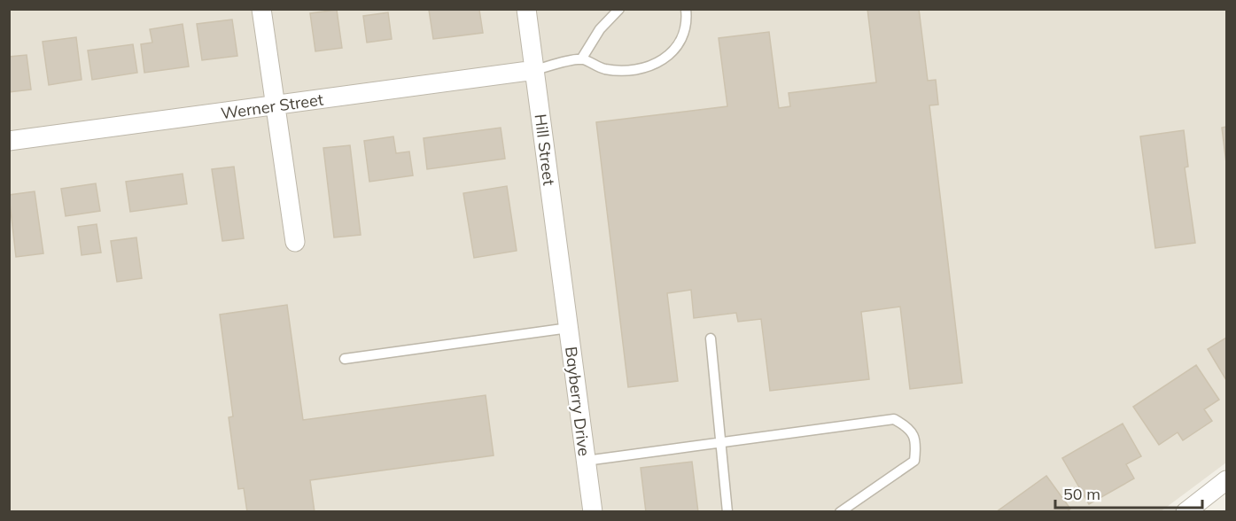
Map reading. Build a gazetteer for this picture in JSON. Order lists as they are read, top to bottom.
{
  "streets": {
    "street": ["Werner Street", "Hill Street", "Bayberry Drive"]
  },
  "crossings": [
    ["Werner Street", "Hill Street"],
    ["Hill Street", "Bayberry Drive"]
  ],
  "scale_bar": "50 m"
}
